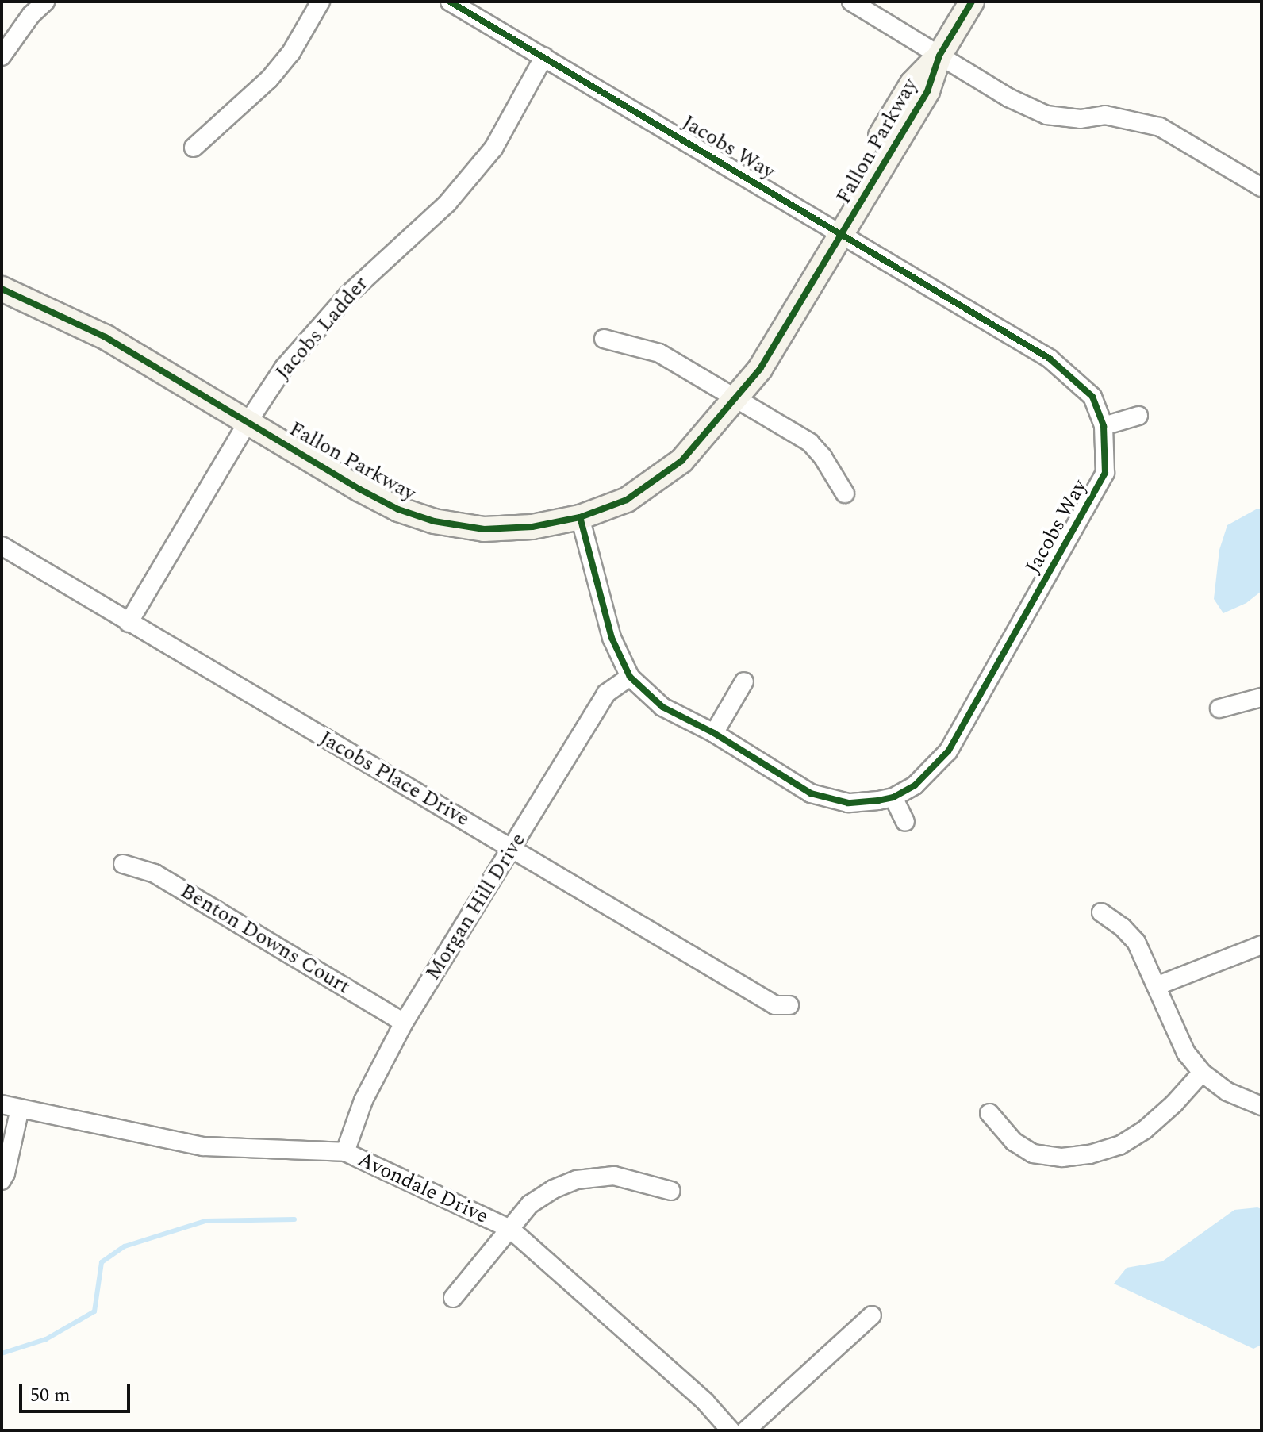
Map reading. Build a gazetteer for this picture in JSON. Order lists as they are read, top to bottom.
{
  "streets": {
    "street": [
      "Fallon Parkway",
      "Jacobs Way",
      "Jacobs Ladder",
      "Jacobs Place Drive",
      "Morgan Hill Drive",
      "Benton Downs Court",
      "Avondale Drive"
    ]
  },
  "crossings": [
    ["Fallon Parkway", "Jacobs Way"],
    ["Fallon Parkway", "Jacobs Ladder"],
    ["Jacobs Way", "Jacobs Ladder"],
    ["Jacobs Way", "Morgan Hill Drive"],
    ["Jacobs Ladder", "Jacobs Place Drive"],
    ["Jacobs Place Drive", "Morgan Hill Drive"],
    ["Morgan Hill Drive", "Benton Downs Court"],
    ["Morgan Hill Drive", "Avondale Drive"]
  ],
  "scale_bar": "50 m"
}
